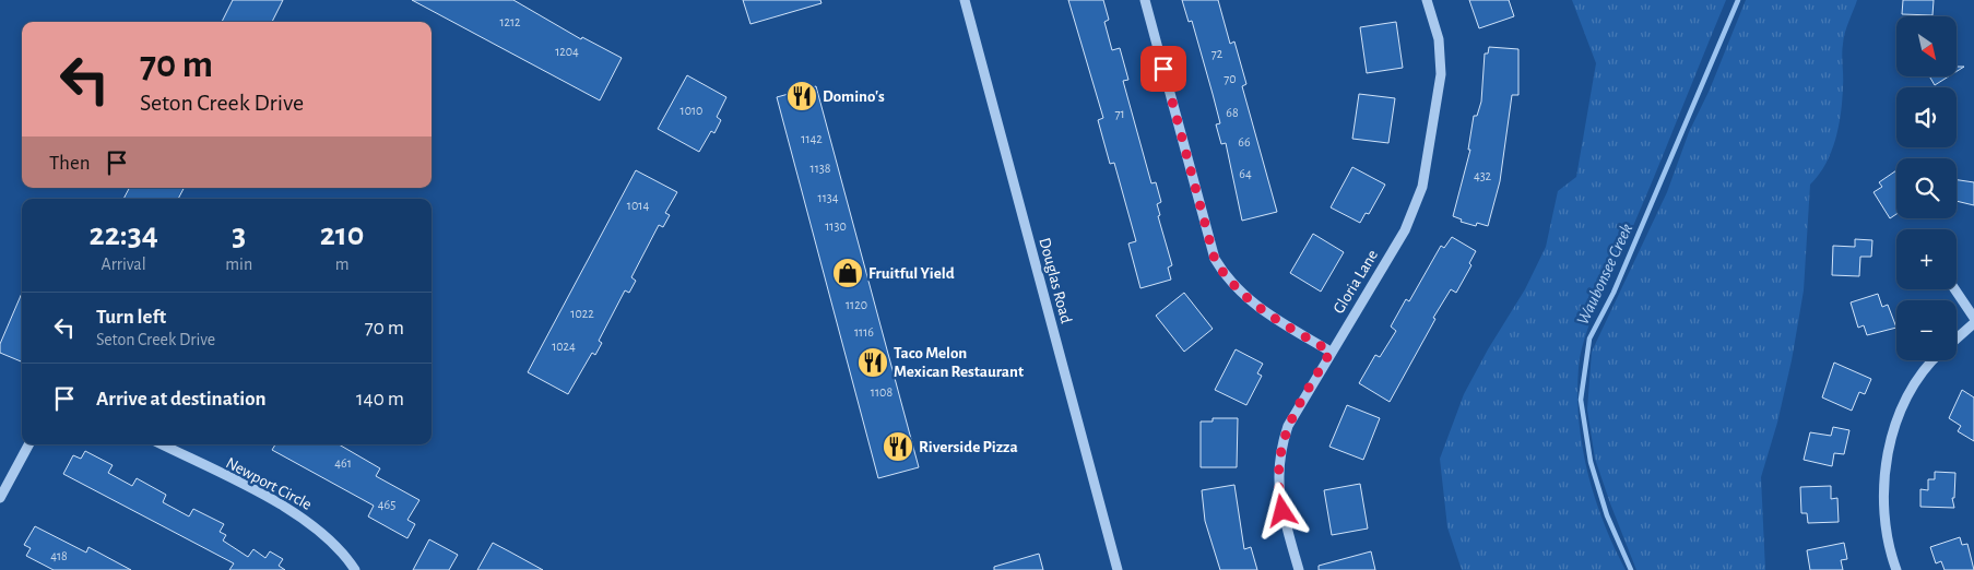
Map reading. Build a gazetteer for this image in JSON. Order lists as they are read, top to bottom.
{
  "streets": {
    "street": ["Douglas Road", "Gloria Lane", "Newport Circle"]
  },
  "water": ["Waubonsee Creek"],
  "places": {
    "restaurant": ["Domino's", "Taco Melon Mexican Restaurant", "Riverside Pizza"],
    "shop": ["Fruitful Yield"]
  },
  "house_numbers": [
    "1212",
    "1204",
    "72",
    "70",
    "1010",
    "68",
    "71",
    "1142",
    "66",
    "1138",
    "64",
    "432",
    "1134",
    "1014",
    "1130",
    "1120",
    "1022",
    "1116",
    "1024",
    "1108",
    "461",
    "465",
    "418"
  ],
  "north": "bottom right",
  "page": {
    "map_buttons": ["+", "−"],
    "turn": ["70 m", "Seton Creek Drive"],
    "then": "Then",
    "eta": [
      "22:34",
      "Arrival",
      "3",
      "min",
      "210",
      "m"
    ],
    "list": [
      {
        "name": "Turn left",
        "note": "Seton Creek Drive",
        "value": "70 m"
      },
      {
        "name": "Arrive at destination",
        "value": "140 m"
      }
    ]
  }
}
